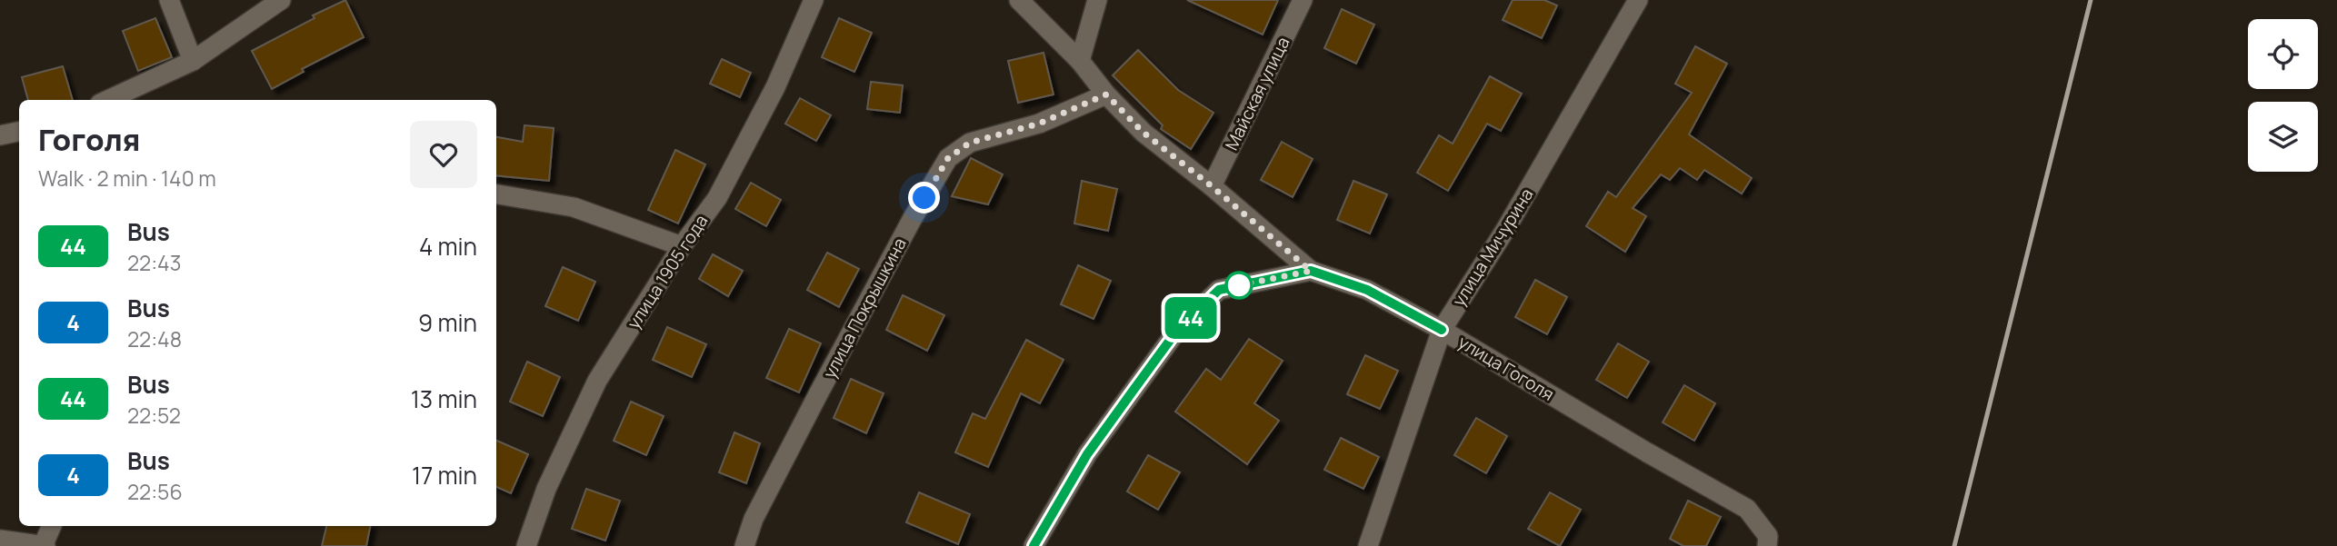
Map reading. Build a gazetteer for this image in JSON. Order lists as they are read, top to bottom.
{
  "streets": {
    "street": [
      "Майская улица",
      "улица Мичурина",
      "улица 1905 года",
      "улица Покрышкина",
      "улица Гоголя"
    ]
  },
  "crossings": [
    ["Майская улица", "улица Гоголя"],
    ["улица Мичурина", "улица Гоголя"],
    ["улица Покрышкина", "улица Гоголя"]
  ],
  "lines": ["bus line 44"],
  "page": {
    "on_map": "44",
    "heading": ["Гоголя", "Walk · 2 min · 140 m"],
    "list": [
      {
        "mark": "44",
        "name": "Bus",
        "note": "22:43",
        "value": "4 min"
      },
      {
        "mark": "4",
        "name": "Bus",
        "note": "22:48",
        "value": "9 min"
      },
      {
        "mark": "44",
        "name": "Bus",
        "note": "22:52",
        "value": "13 min"
      },
      {
        "mark": "4",
        "name": "Bus",
        "note": "22:56",
        "value": "17 min"
      }
    ]
  }
}
